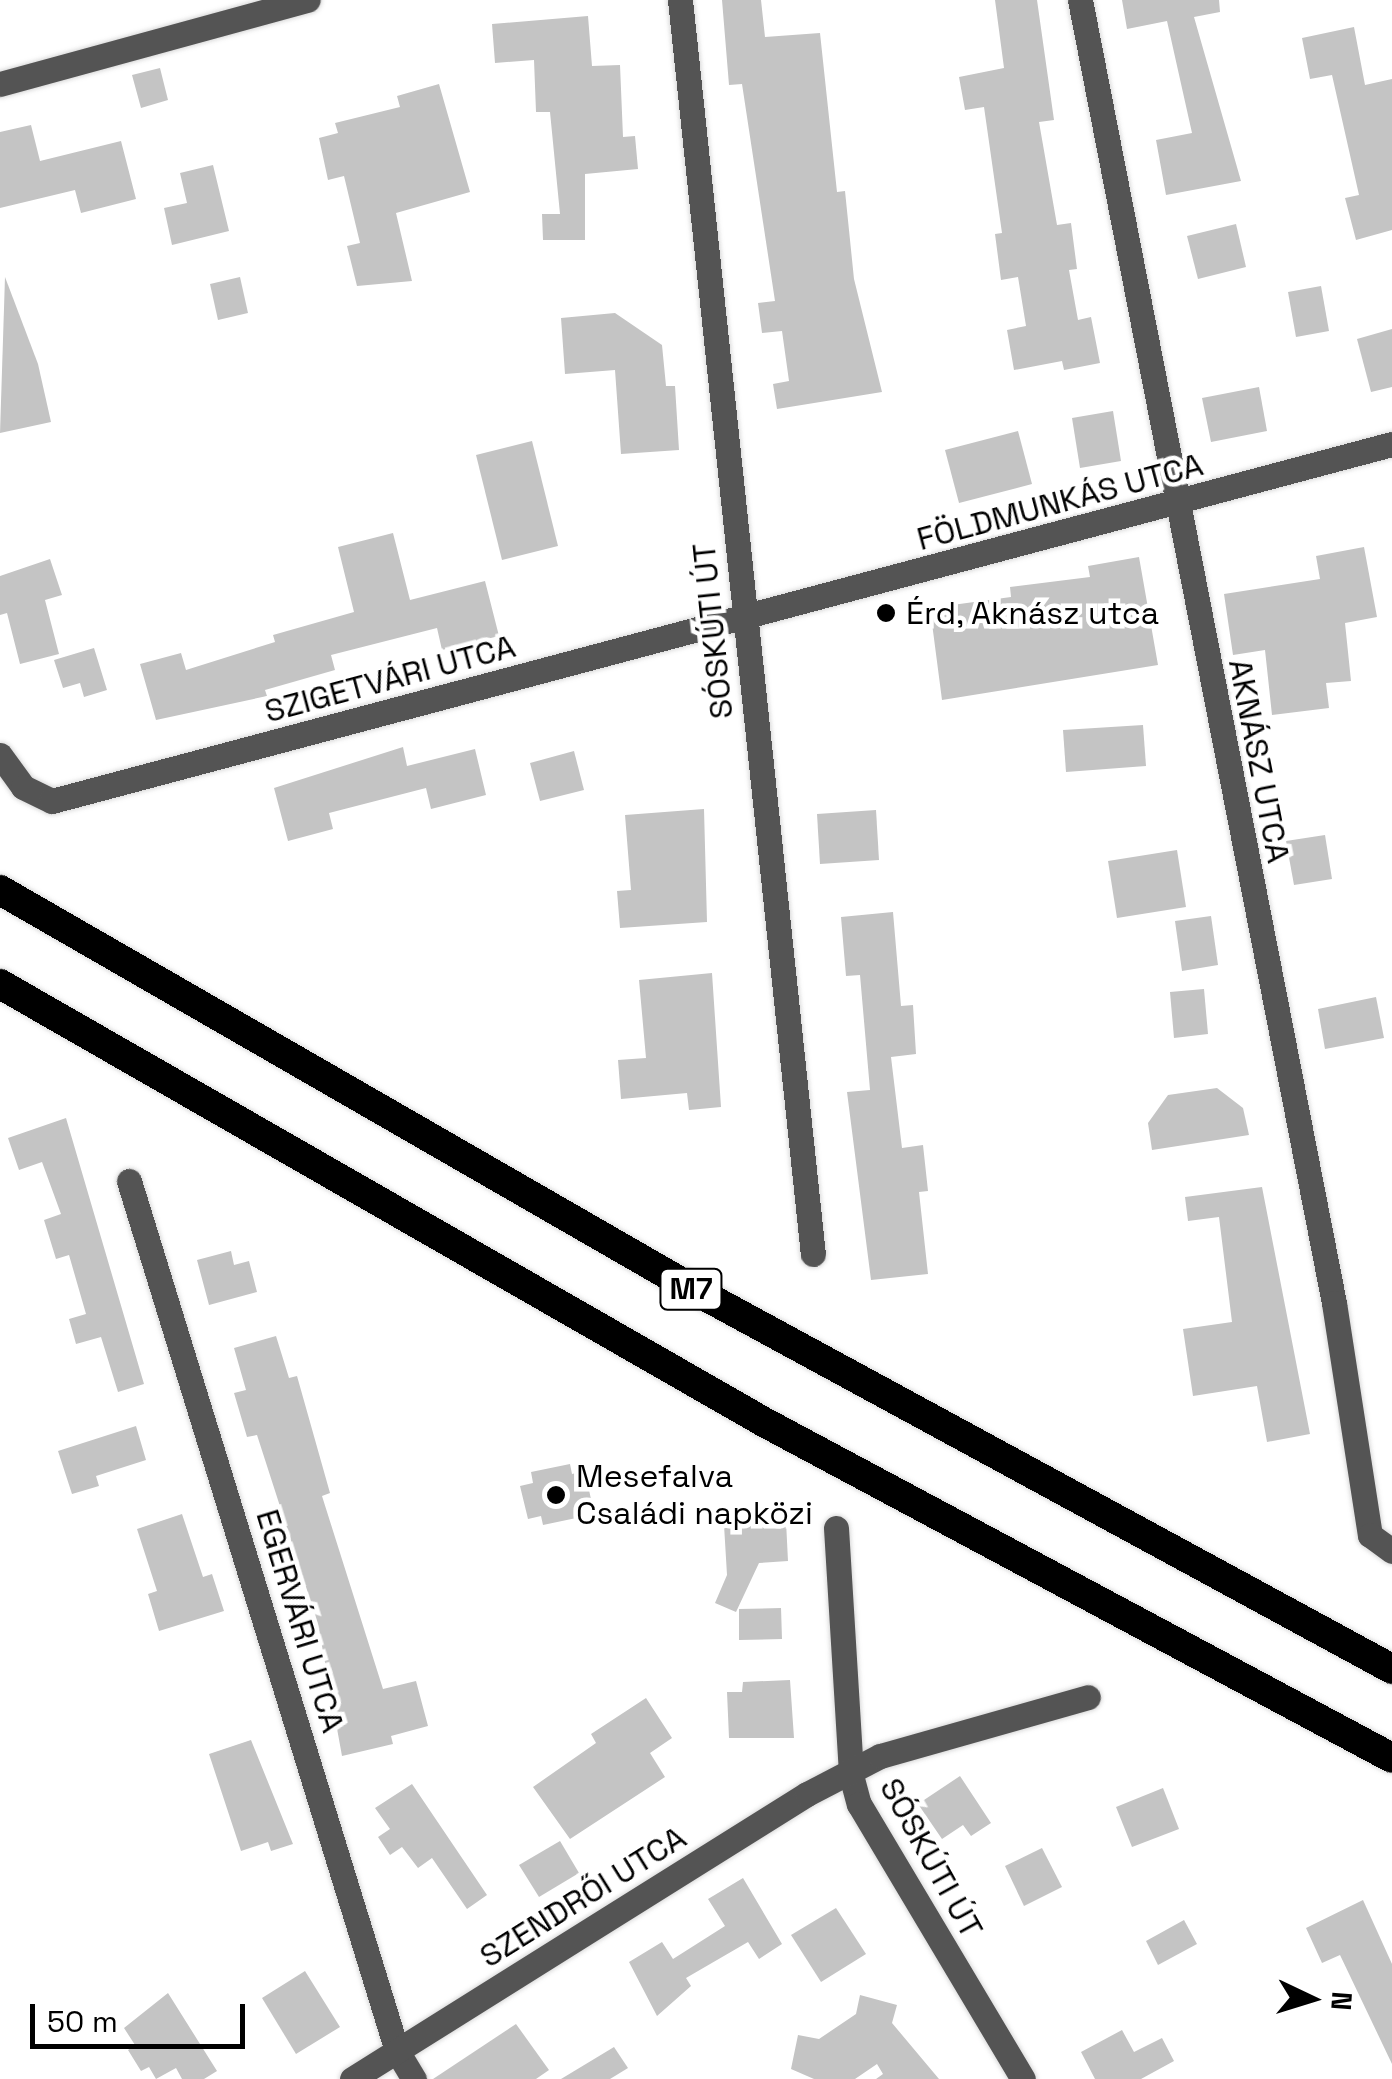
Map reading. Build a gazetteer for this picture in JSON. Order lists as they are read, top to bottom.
{
  "streets": {
    "highway": ["M7"],
    "street": [
      "FÖLDMUNKÁS UTCA",
      "SÓSKÚTI ÚT",
      "SZIGETVÁRI UTCA",
      "AKNÁSZ UTCA",
      "EGERVÁRI UTCA",
      "SZENDRŐI UTCA"
    ]
  },
  "crossings": [
    ["FÖLDMUNKÁS UTCA", "SÓSKÚTI ÚT"],
    ["FÖLDMUNKÁS UTCA", "SZIGETVÁRI UTCA"],
    ["FÖLDMUNKÁS UTCA", "AKNÁSZ UTCA"],
    ["SÓSKÚTI ÚT", "SZIGETVÁRI UTCA"],
    ["SÓSKÚTI ÚT", "SZENDRŐI UTCA"],
    ["EGERVÁRI UTCA", "SZENDRŐI UTCA"]
  ],
  "places": ["Érd, Aknász utca", "Mesefalva Családi napközi"],
  "scale_bar": "50 m",
  "north": "right"
}
